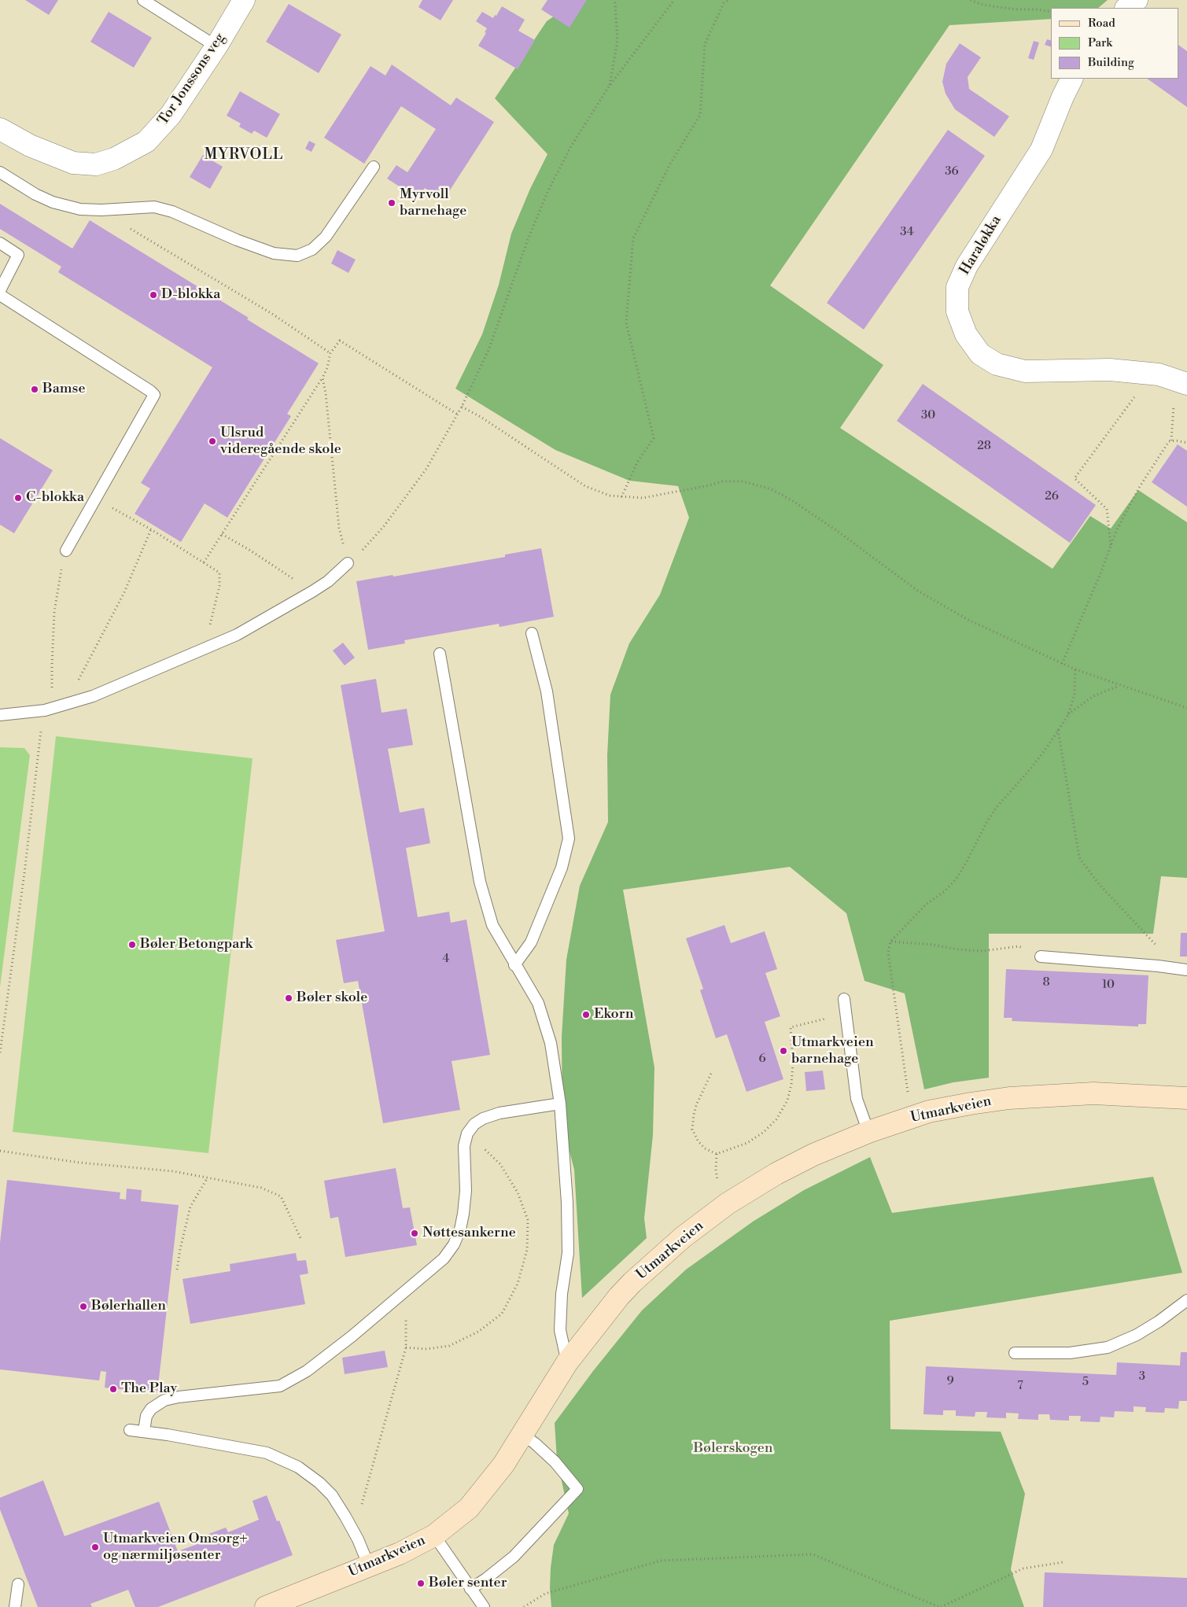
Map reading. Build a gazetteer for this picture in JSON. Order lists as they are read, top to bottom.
{
  "streets": {
    "street": ["Tor Jonssons veg", "Haraløkka", "Utmarkveien"]
  },
  "districts": ["MYRVOLL"],
  "parks": ["Bølerskogen"],
  "places": [
    "Myrvoll barnehage",
    "D-blokka",
    "Bamse",
    "Ulsrud videregående skole",
    "C-blokka",
    "Bøler Betongpark",
    "Bøler skole",
    "Ekorn",
    "Utmarkveien barnehage",
    "Nøttesankerne",
    "Bølerhallen",
    "The Play",
    "Utmarkveien Omsorg+ og nærmiljøsenter",
    "Bøler senter"
  ],
  "house_numbers": [
    "36",
    "34",
    "30",
    "28",
    "26",
    "4",
    "8",
    "10",
    "6",
    "3",
    "9",
    "5",
    "7"
  ],
  "legend": ["Road", "Park", "Building"]
}
